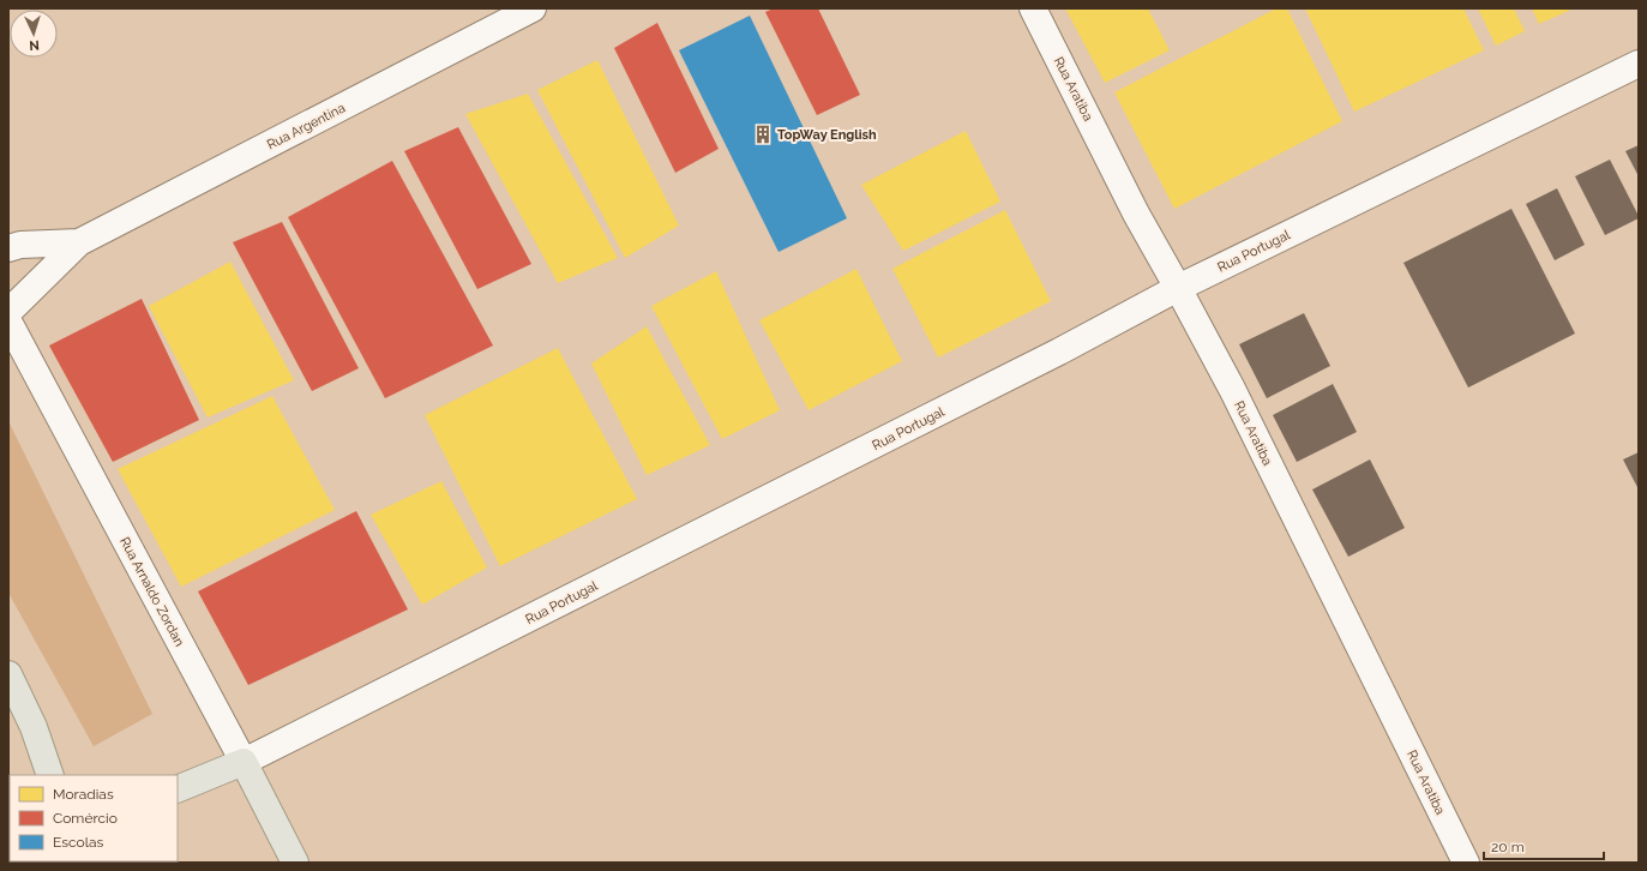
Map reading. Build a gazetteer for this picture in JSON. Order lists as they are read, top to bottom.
{
  "streets": {
    "main road": ["Rua Portugal", "Rua Arnaldo Zordan"],
    "street": ["Rua Aratiba", "Rua Argentina"]
  },
  "crossings": [
    ["Rua Aratiba", "Rua Portugal"],
    ["Rua Portugal", "Rua Arnaldo Zordan"]
  ],
  "places": {
    "building": ["TopWay English"]
  },
  "legend": ["Moradias", "Comércio", "Escolas"],
  "scale_bar": "20 m",
  "north": "bottom"
}
